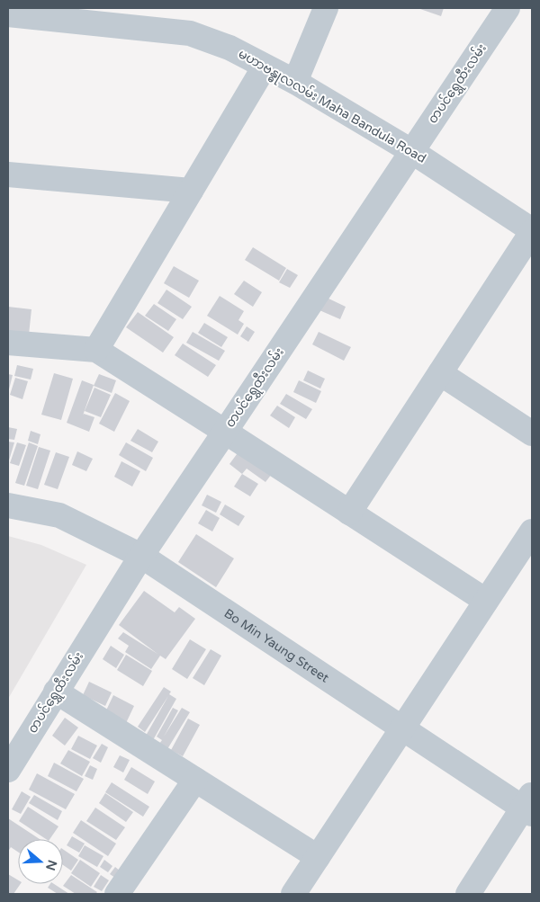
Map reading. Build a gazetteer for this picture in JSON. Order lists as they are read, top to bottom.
{
  "streets": {
    "street": ["တပင်ရွှေထီးလမ်း", "မဟာဗန္ဓုလလမ်း Maha Bandula Road", "Bo Min Yaung Street"]
  },
  "crossings": [
    ["တပင်ရွှေထီးလမ်း", "မဟာဗန္ဓုလလမ်း Maha Bandula Road"],
    ["တပင်ရွှေထီးလမ်း", "Bo Min Yaung Street"]
  ],
  "north": "right"
}
